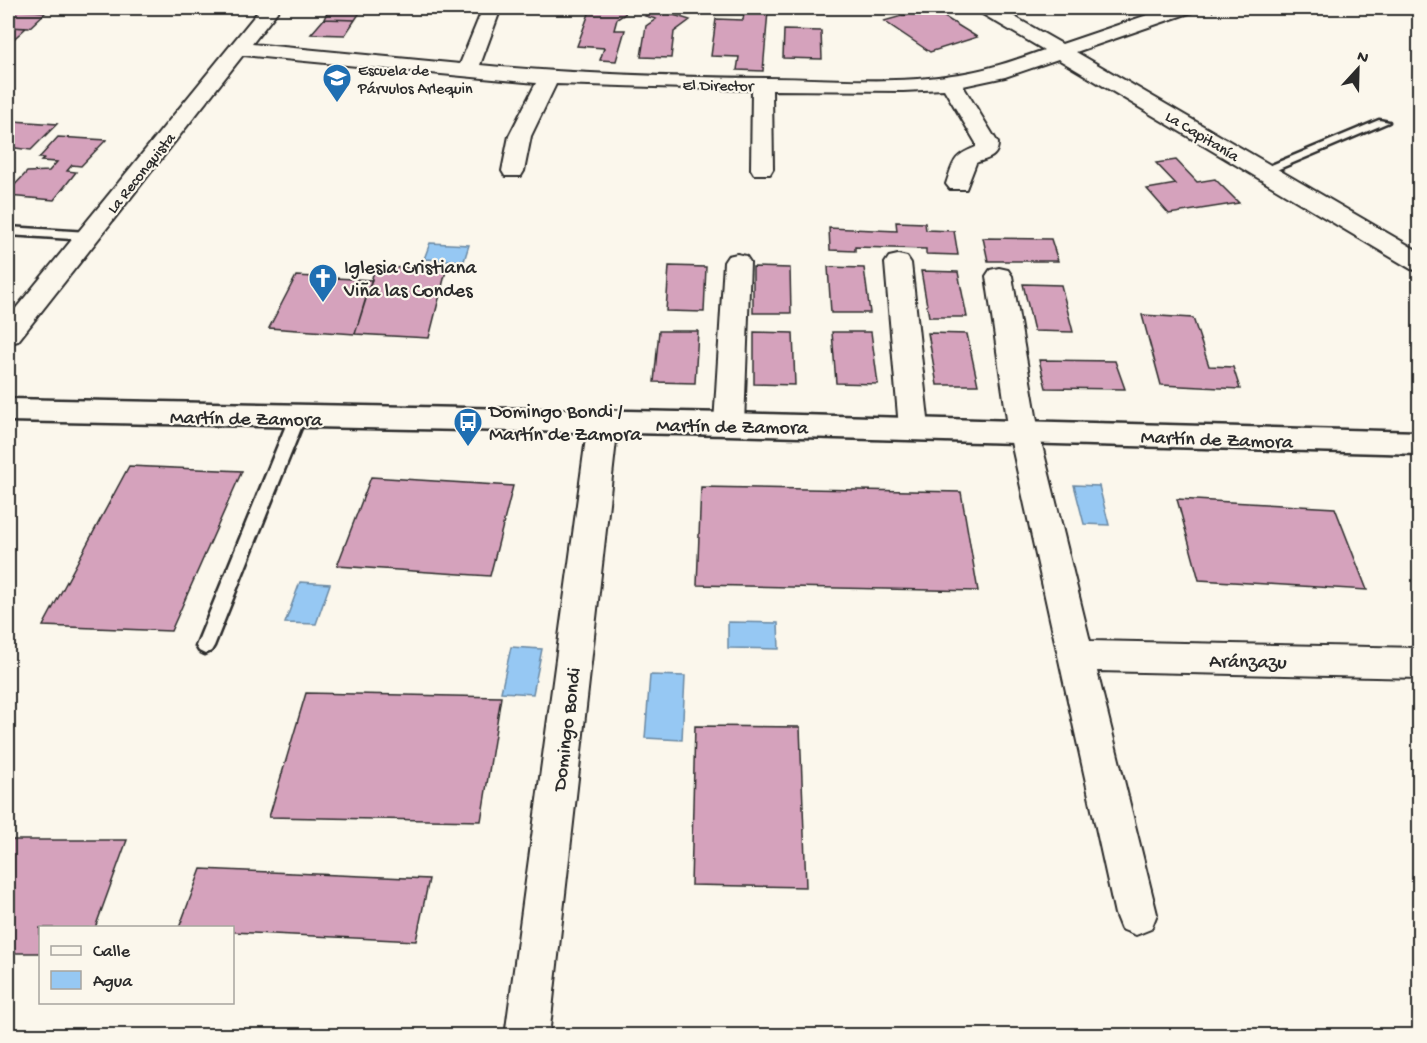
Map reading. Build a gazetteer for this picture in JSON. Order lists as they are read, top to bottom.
{
  "streets": {
    "street": [
      "El Director",
      "La Capitanía",
      "La Reconquista",
      "Martín de Zamora",
      "Aránzazu",
      "Domingo Bondi"
    ]
  },
  "crossings": [
    ["El Director", "La Capitanía"],
    ["El Director", "La Reconquista"],
    ["Martín de Zamora", "Domingo Bondi"]
  ],
  "places": {
    "school or university": ["Escuela de Párvulos Arlequin"],
    "church": ["Iglesia Cristiana Viña las Condes"],
    "bus stop": ["Domingo Bondi / Martín de Zamora"]
  },
  "legend": ["Calle", "Agua"],
  "north": "top"
}
